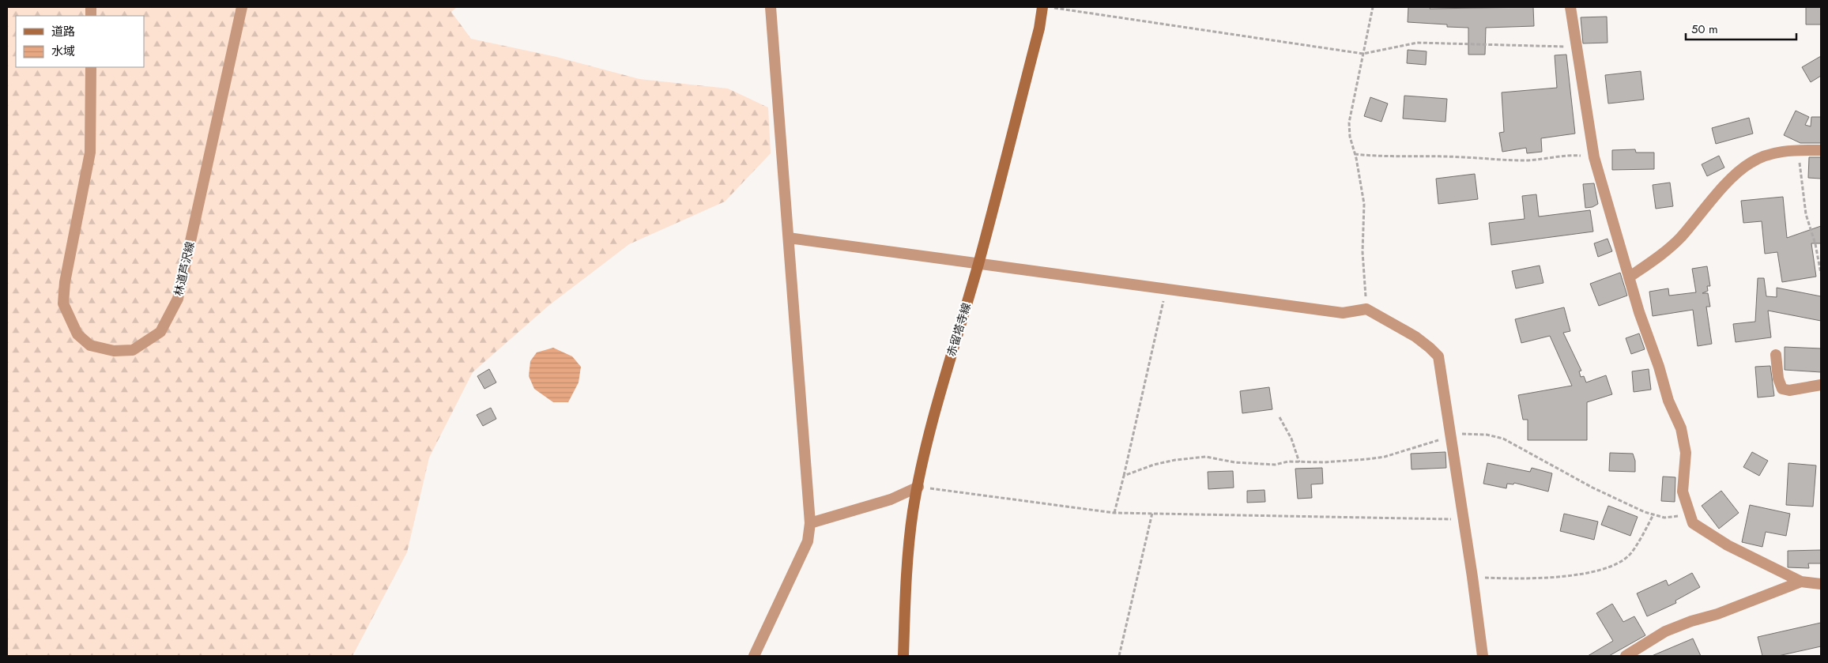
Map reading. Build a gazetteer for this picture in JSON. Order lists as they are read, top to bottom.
{
  "streets": {
    "main road": ["赤留塔寺線"],
    "street": ["林道芦沢線"]
  },
  "legend": ["道路", "水域"],
  "scale_bar": "50 m"
}
